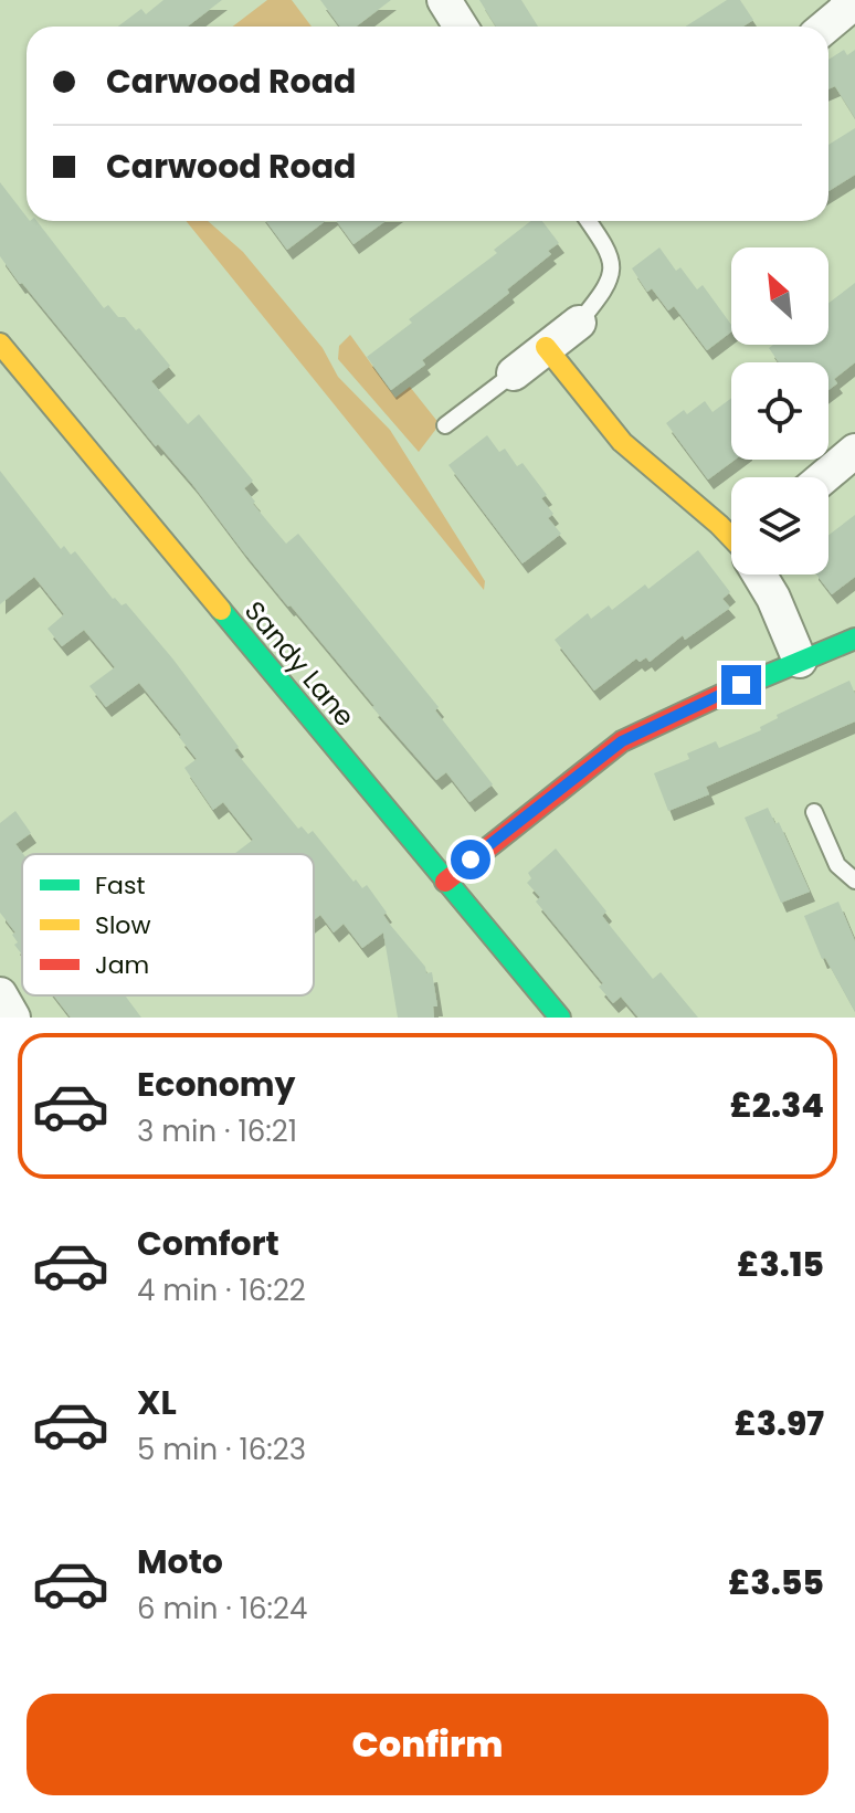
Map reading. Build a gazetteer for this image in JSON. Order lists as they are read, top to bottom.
{
  "streets": {
    "street": ["Sandy Lane"]
  },
  "legend": ["Fast", "Slow", "Jam"],
  "north": "top left",
  "page": {
    "banner": ["Carwood Road", "Carwood Road"],
    "list": [
      {
        "name": "Economy",
        "note": "3 min · 16:21",
        "value": "£2.34"
      },
      {
        "name": "Comfort",
        "note": "4 min · 16:22",
        "value": "£3.15"
      },
      {
        "name": "XL",
        "note": "5 min · 16:23",
        "value": "£3.97"
      },
      {
        "name": "Moto",
        "note": "6 min · 16:24",
        "value": "£3.55"
      }
    ],
    "buttons": "Confirm"
  }
}
